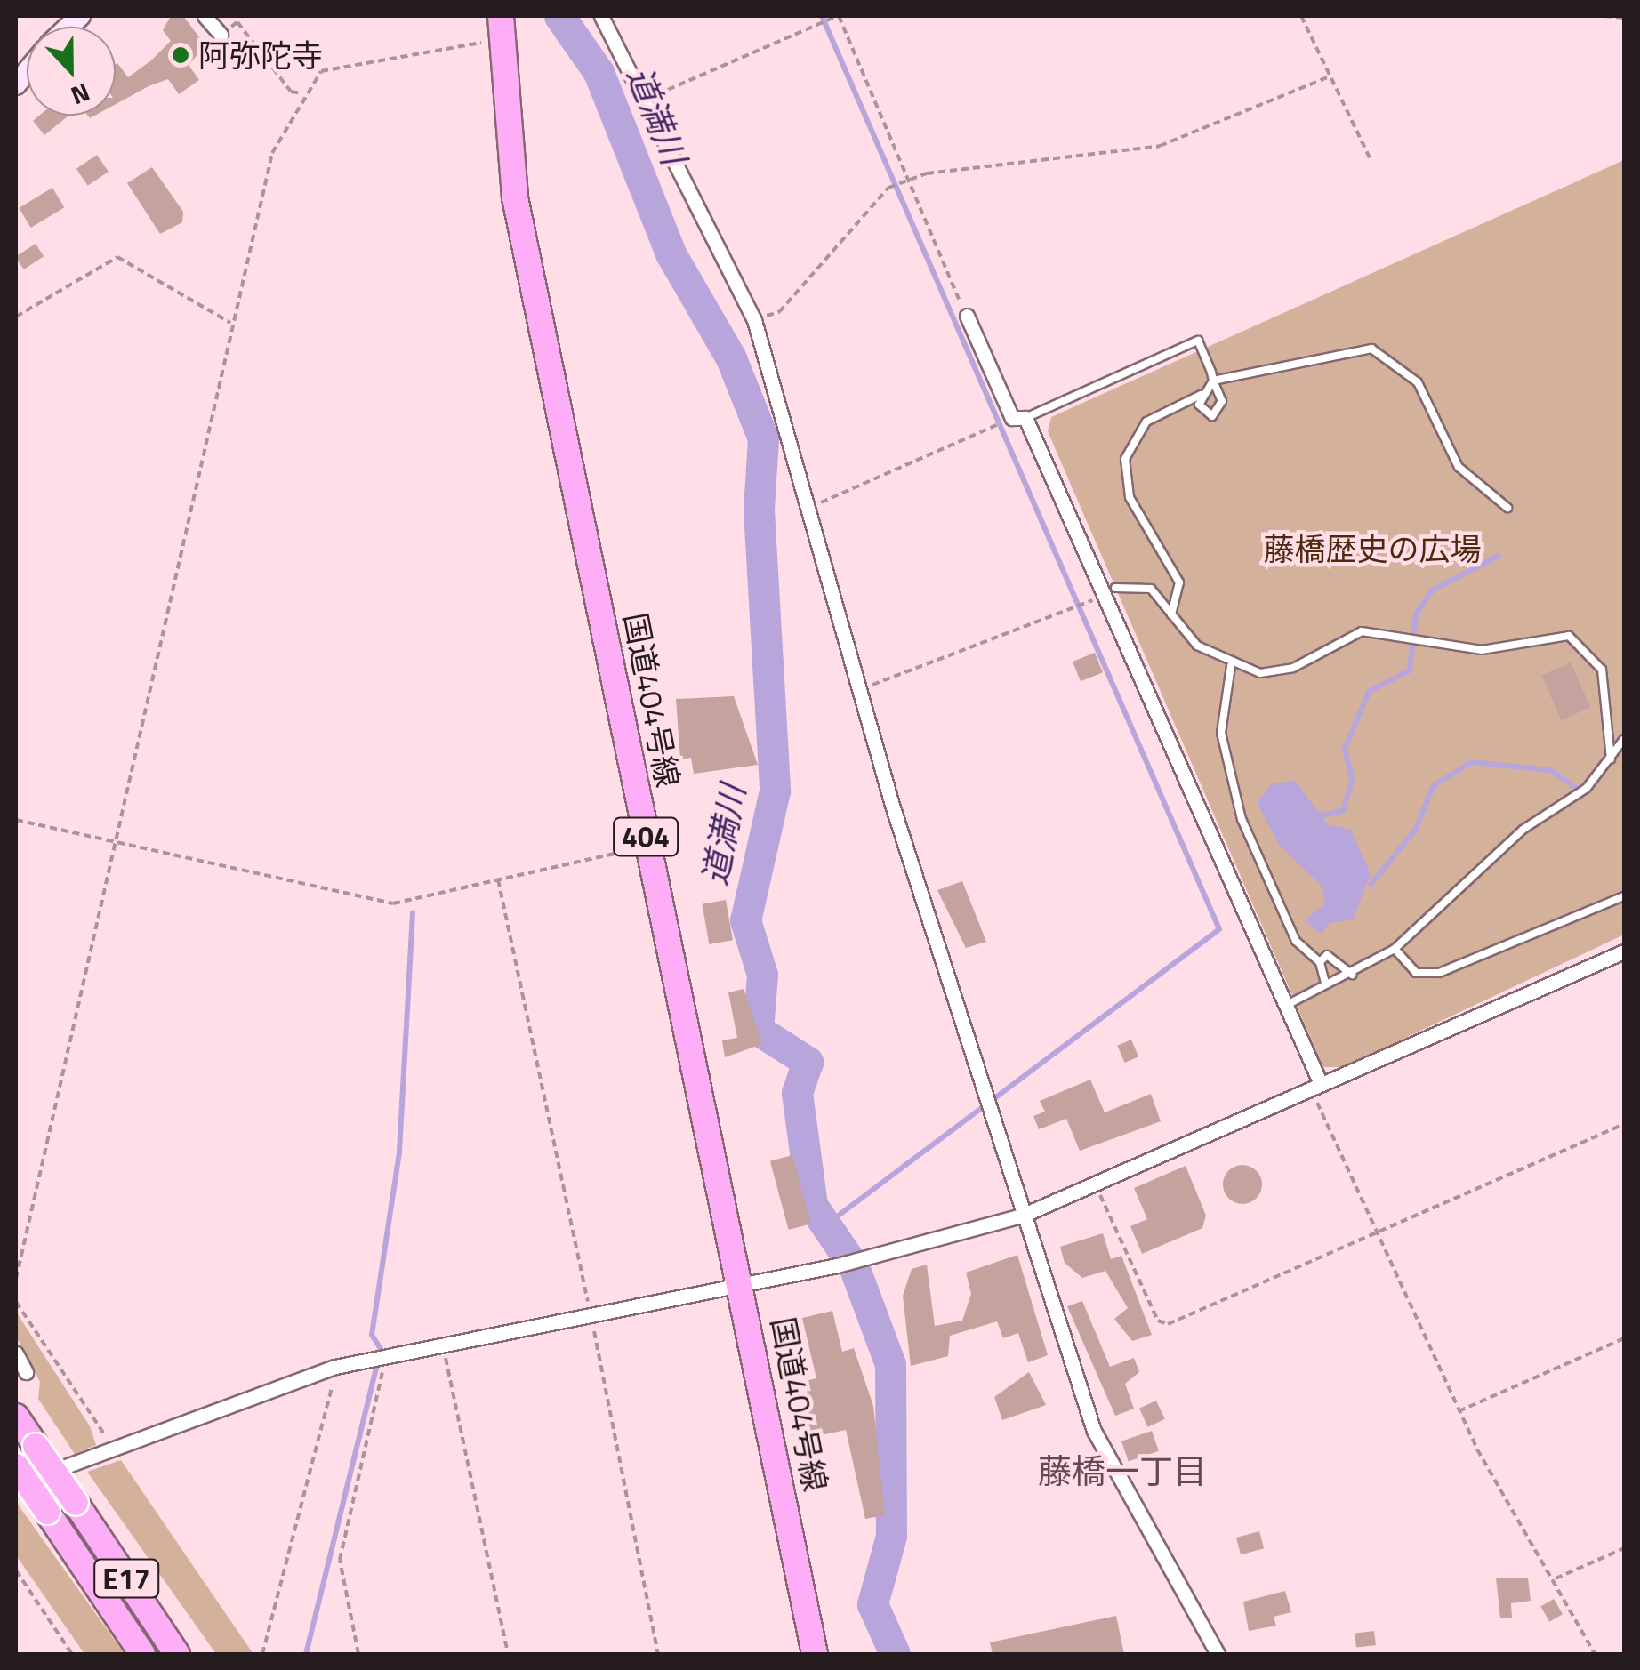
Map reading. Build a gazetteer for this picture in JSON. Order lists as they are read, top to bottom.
{
  "streets": {
    "highway": ["国道404号線", "404", "E17"]
  },
  "districts": ["藤橋一丁目"],
  "water": ["道満川"],
  "parks": ["藤橋歴史の広場"],
  "places": ["阿弥陀寺"],
  "north": "bottom"
}
